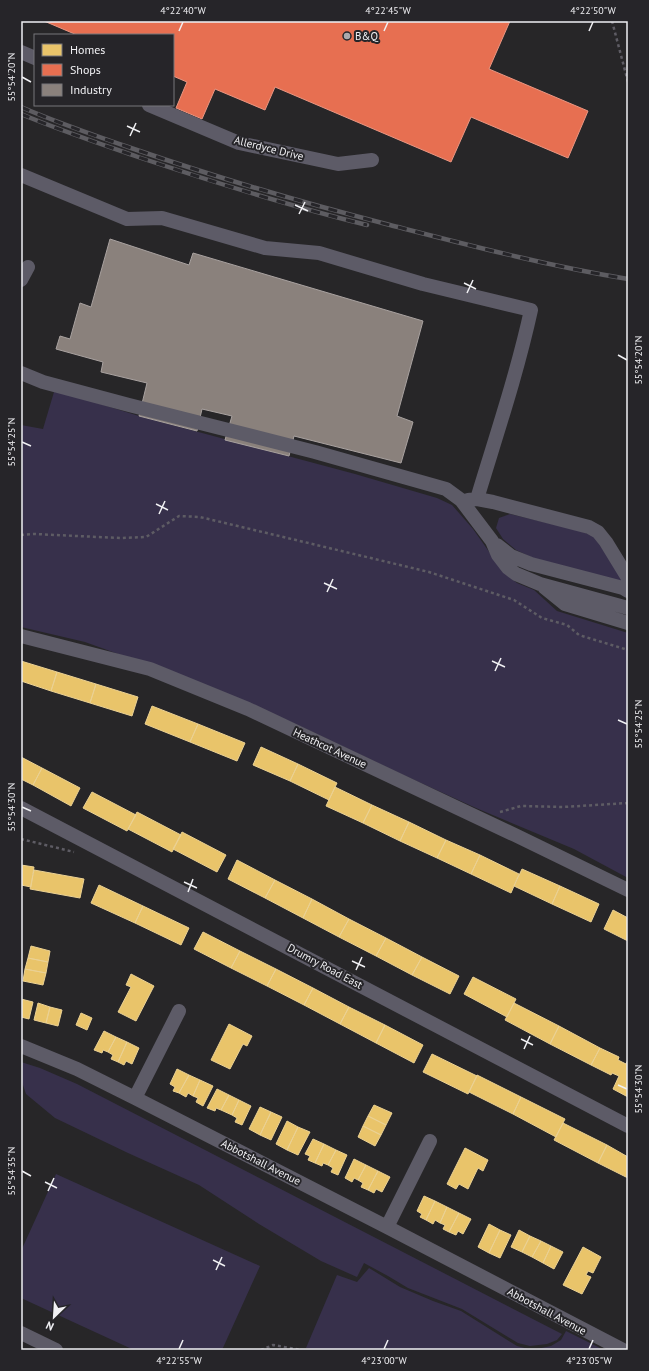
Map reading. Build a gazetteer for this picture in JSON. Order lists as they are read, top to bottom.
{
  "streets": {
    "street": [
      "Allerdyce Drive",
      "Heathcot Avenue",
      "Drumry Road East",
      "Abbotshall Avenue"
    ]
  },
  "places": ["B&Q"],
  "legend": ["Homes", "Shops", "Industry"],
  "north": "bottom left",
  "coordinates": [
    "4°22'40\"W",
    "4°22'45\"W",
    "4°22'50\"W",
    "55°54'20\"N",
    "55°54'25\"N",
    "55°54'30\"N",
    "55°54'35\"N",
    "4°22'55\"W",
    "4°23'00\"W",
    "4°23'05\"W"
  ]
}
